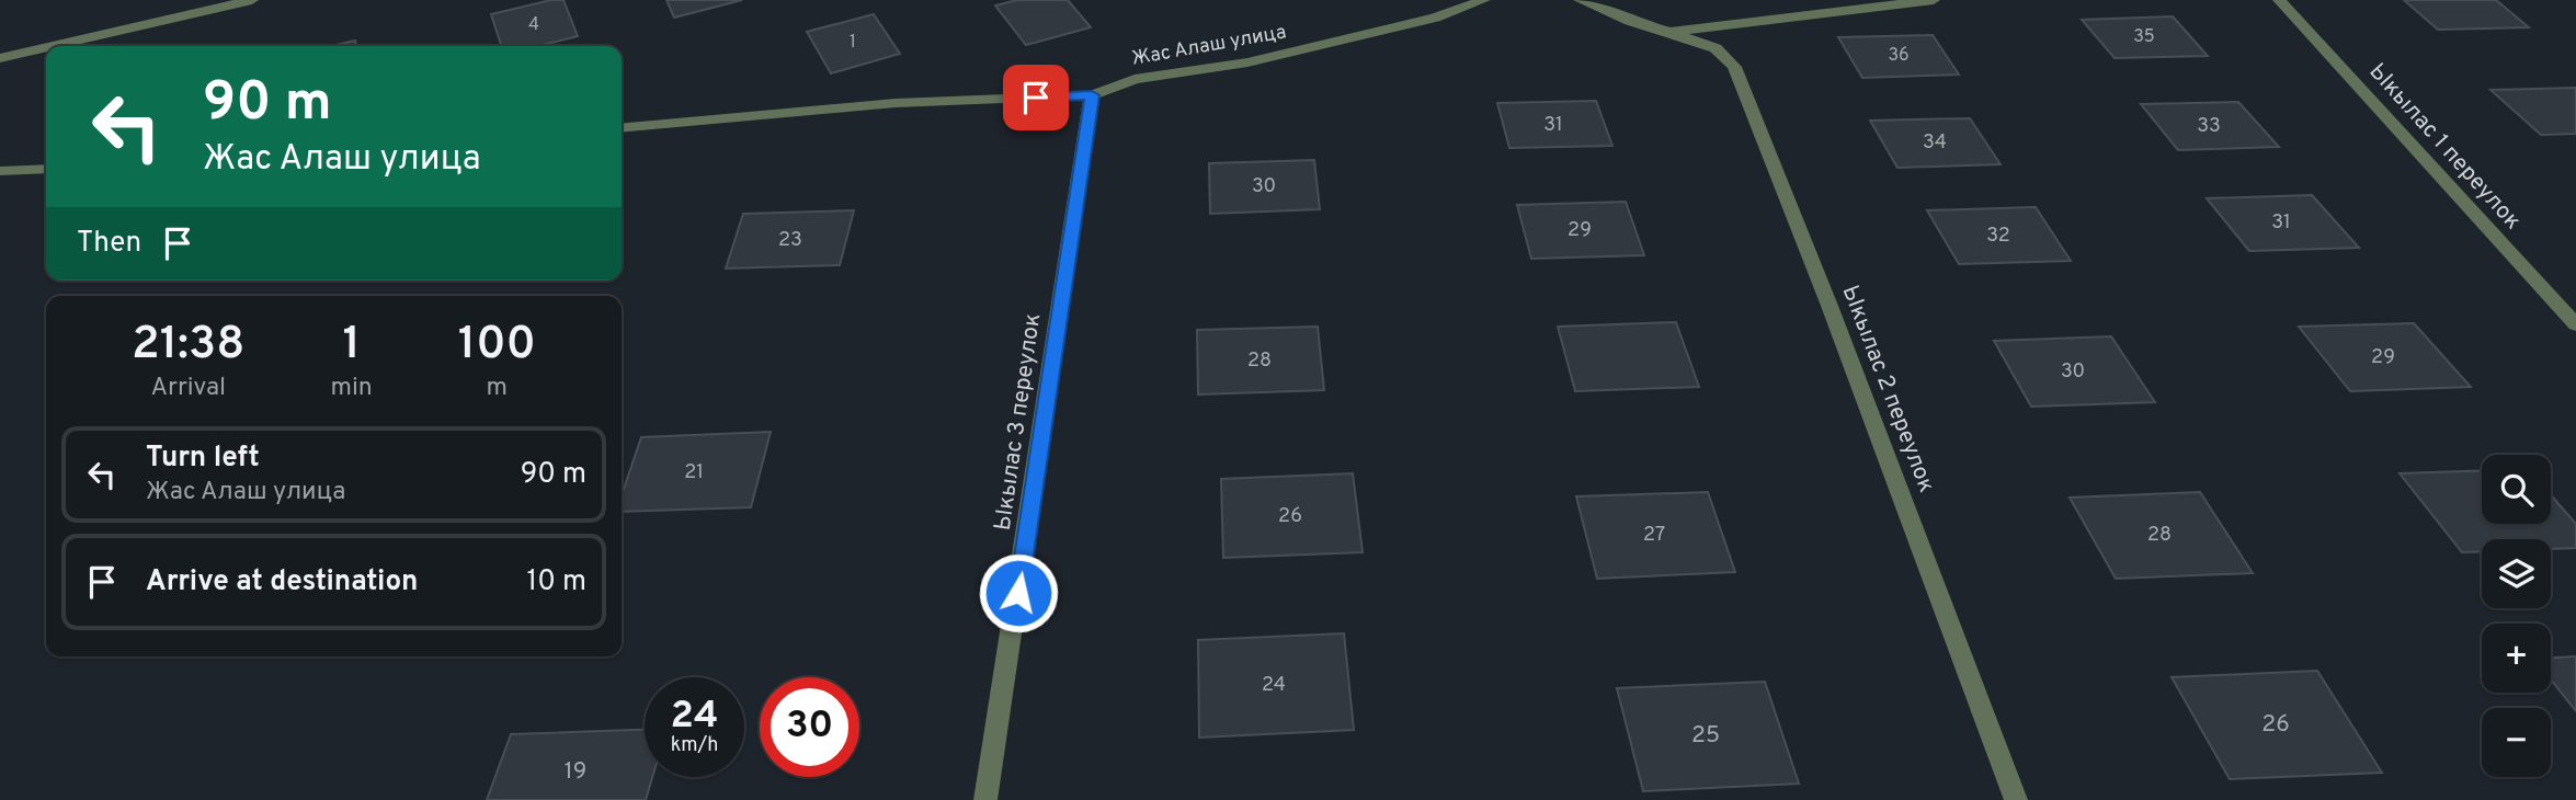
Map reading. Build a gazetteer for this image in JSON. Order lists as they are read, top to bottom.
{
  "streets": {
    "street": [
      "Жас Алаш улица",
      "Ыкылас 1 переулок",
      "Ыкылас 2 переулок",
      "Ыкылас 3 переулок"
    ]
  },
  "crossings": [
    ["Жас Алаш улица", "Ыкылас 3 переулок"]
  ],
  "house_numbers": [
    "4",
    "35",
    "1",
    "36",
    "31",
    "33",
    "34",
    "30",
    "31",
    "29",
    "32",
    "23",
    "29",
    "28",
    "30",
    "21",
    "26",
    "27",
    "28",
    "24",
    "26",
    "25",
    "19"
  ],
  "page": {
    "turn": ["90 m", "Жас Алаш улица"],
    "then": "Then",
    "eta": [
      "21:38",
      "Arrival",
      "1",
      "min",
      "100",
      "m"
    ],
    "list": [
      {
        "name": "Turn left",
        "note": "Жас Алаш улица",
        "value": "90 m"
      },
      {
        "name": "Arrive at destination",
        "value": "10 m"
      }
    ],
    "map_buttons": ["+", "−"],
    "speed": "24 km/h",
    "limit": "30"
  }
}
